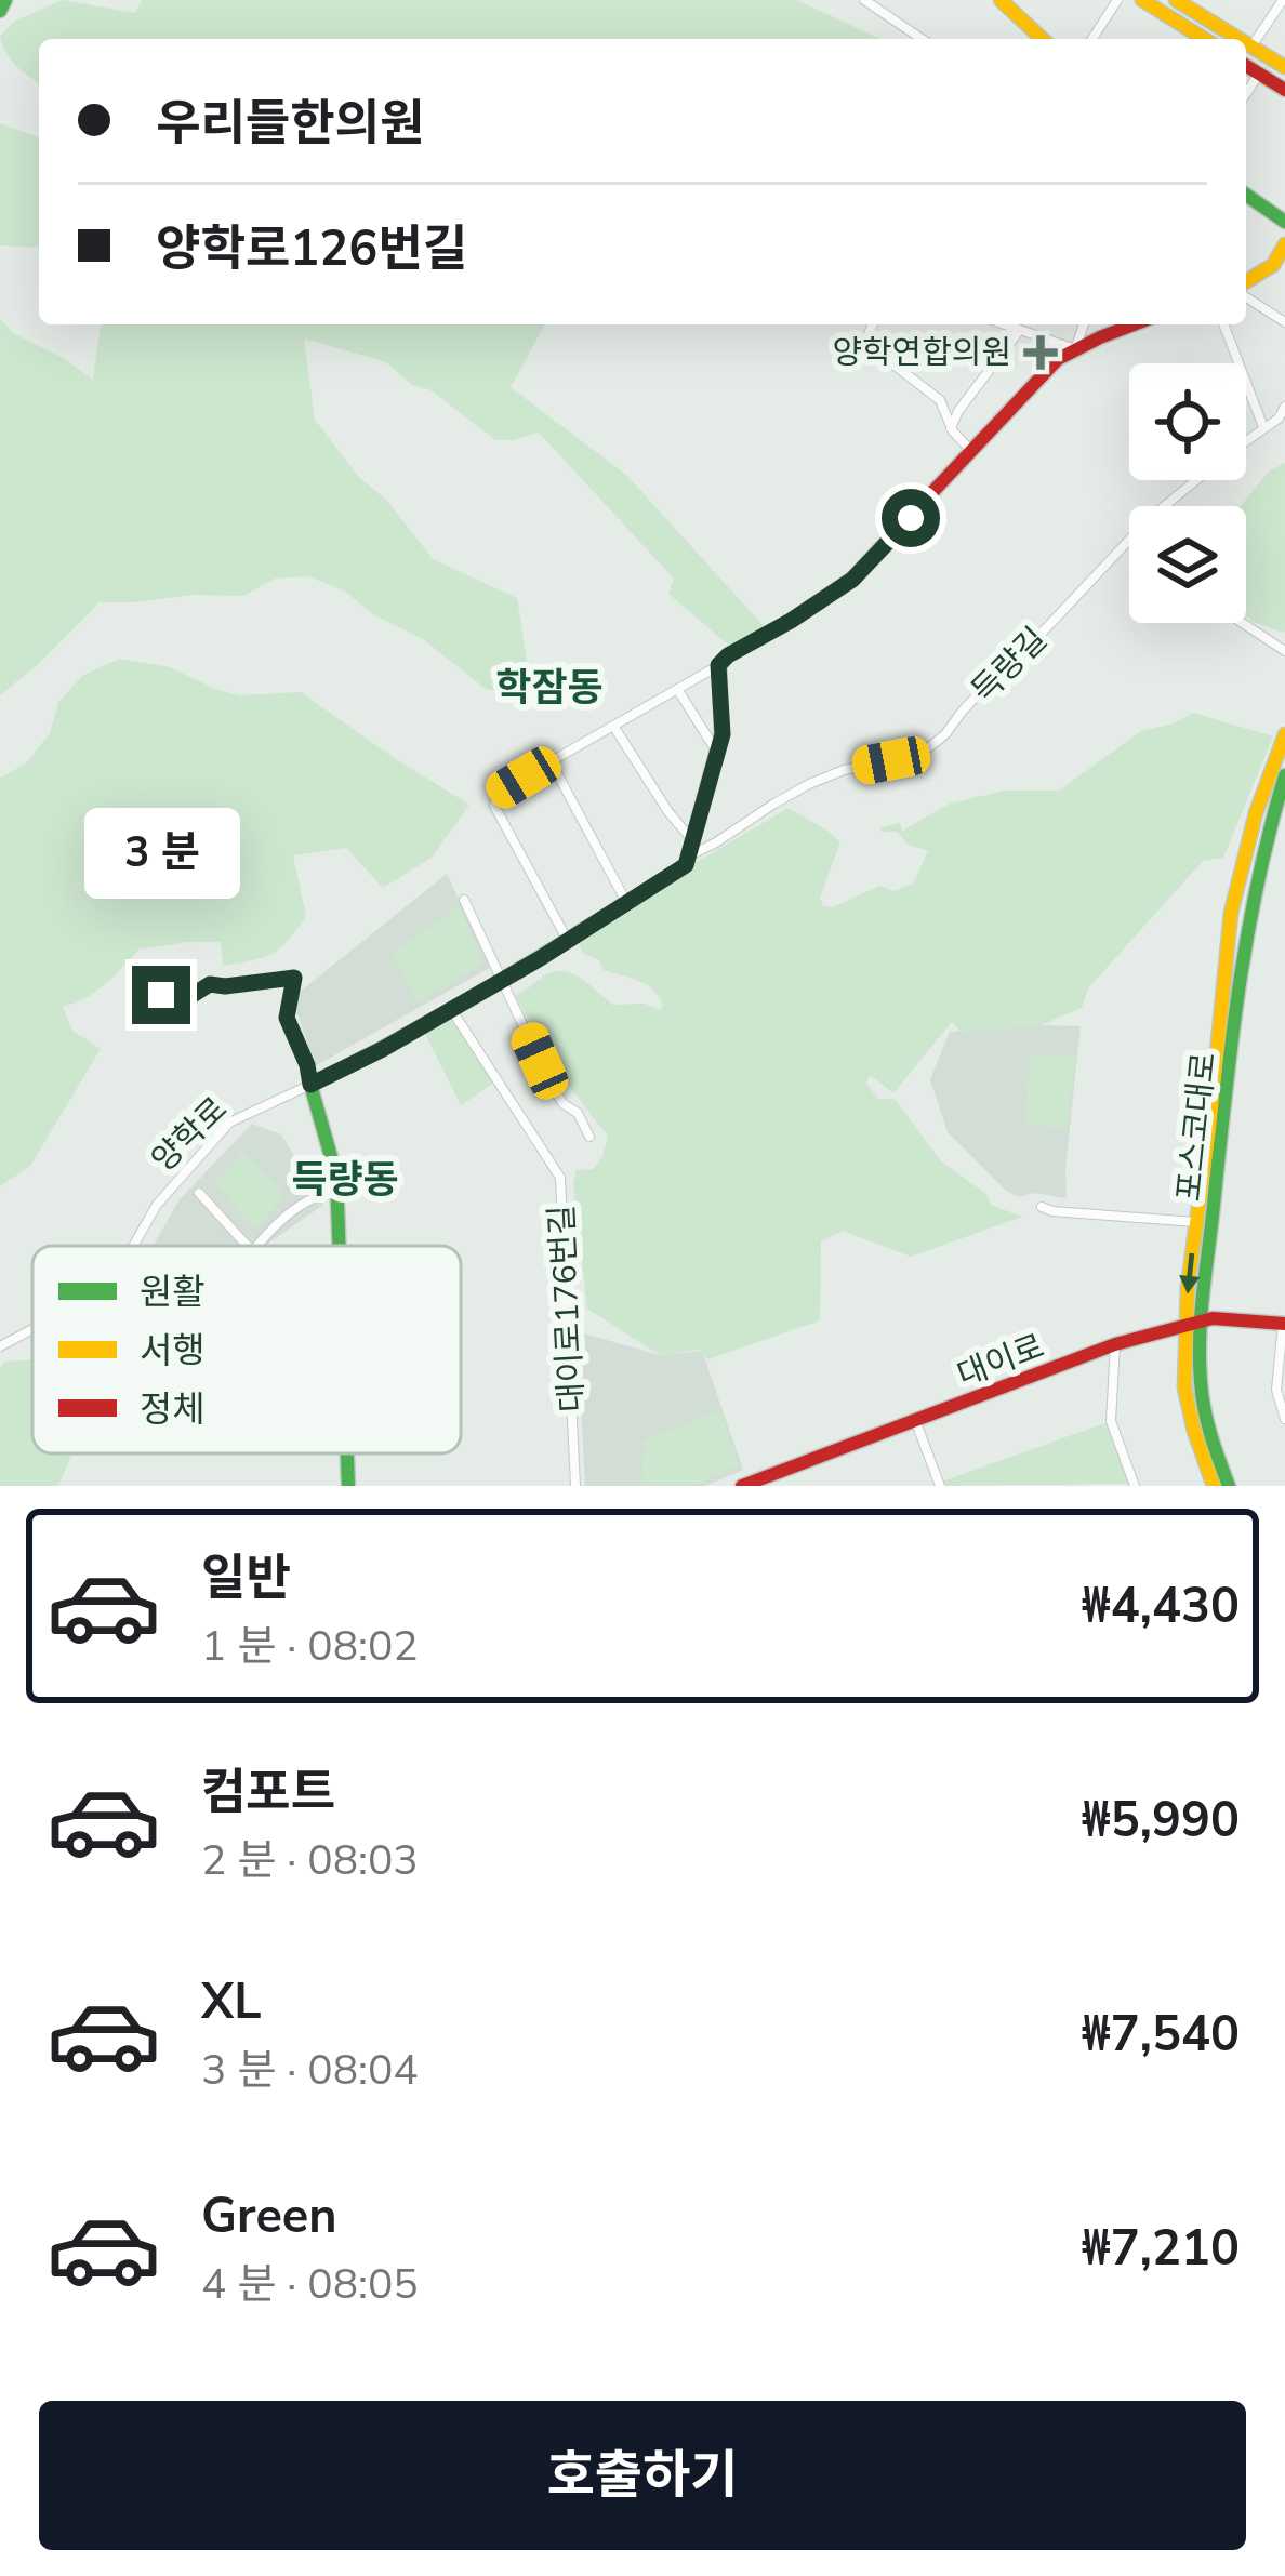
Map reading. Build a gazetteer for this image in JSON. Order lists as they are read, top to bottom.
{
  "streets": {
    "street": [
      "득량길",
      "포스코대로",
      "양학로",
      "대이로176번길",
      "대이로"
    ]
  },
  "crossings": [
    ["득량길", "양학로"],
    ["포스코대로", "대이로"],
    ["양학로", "대이로176번길"]
  ],
  "districts": ["학잠동", "득량동"],
  "places": {
    "health": ["양학연합의원"]
  },
  "legend": ["원활", "서행", "정체"],
  "page": {
    "banner": ["우리들한의원", "양학로126번길"],
    "bubble": "3 분",
    "list": [
      {
        "name": "일반",
        "note": "1 분 · 08:02",
        "value": "₩4,430"
      },
      {
        "name": "컴포트",
        "note": "2 분 · 08:03",
        "value": "₩5,990"
      },
      {
        "name": "XL",
        "note": "3 분 · 08:04",
        "value": "₩7,540"
      },
      {
        "name": "Green",
        "note": "4 분 · 08:05",
        "value": "₩7,210"
      }
    ],
    "buttons": "호출하기"
  }
}
